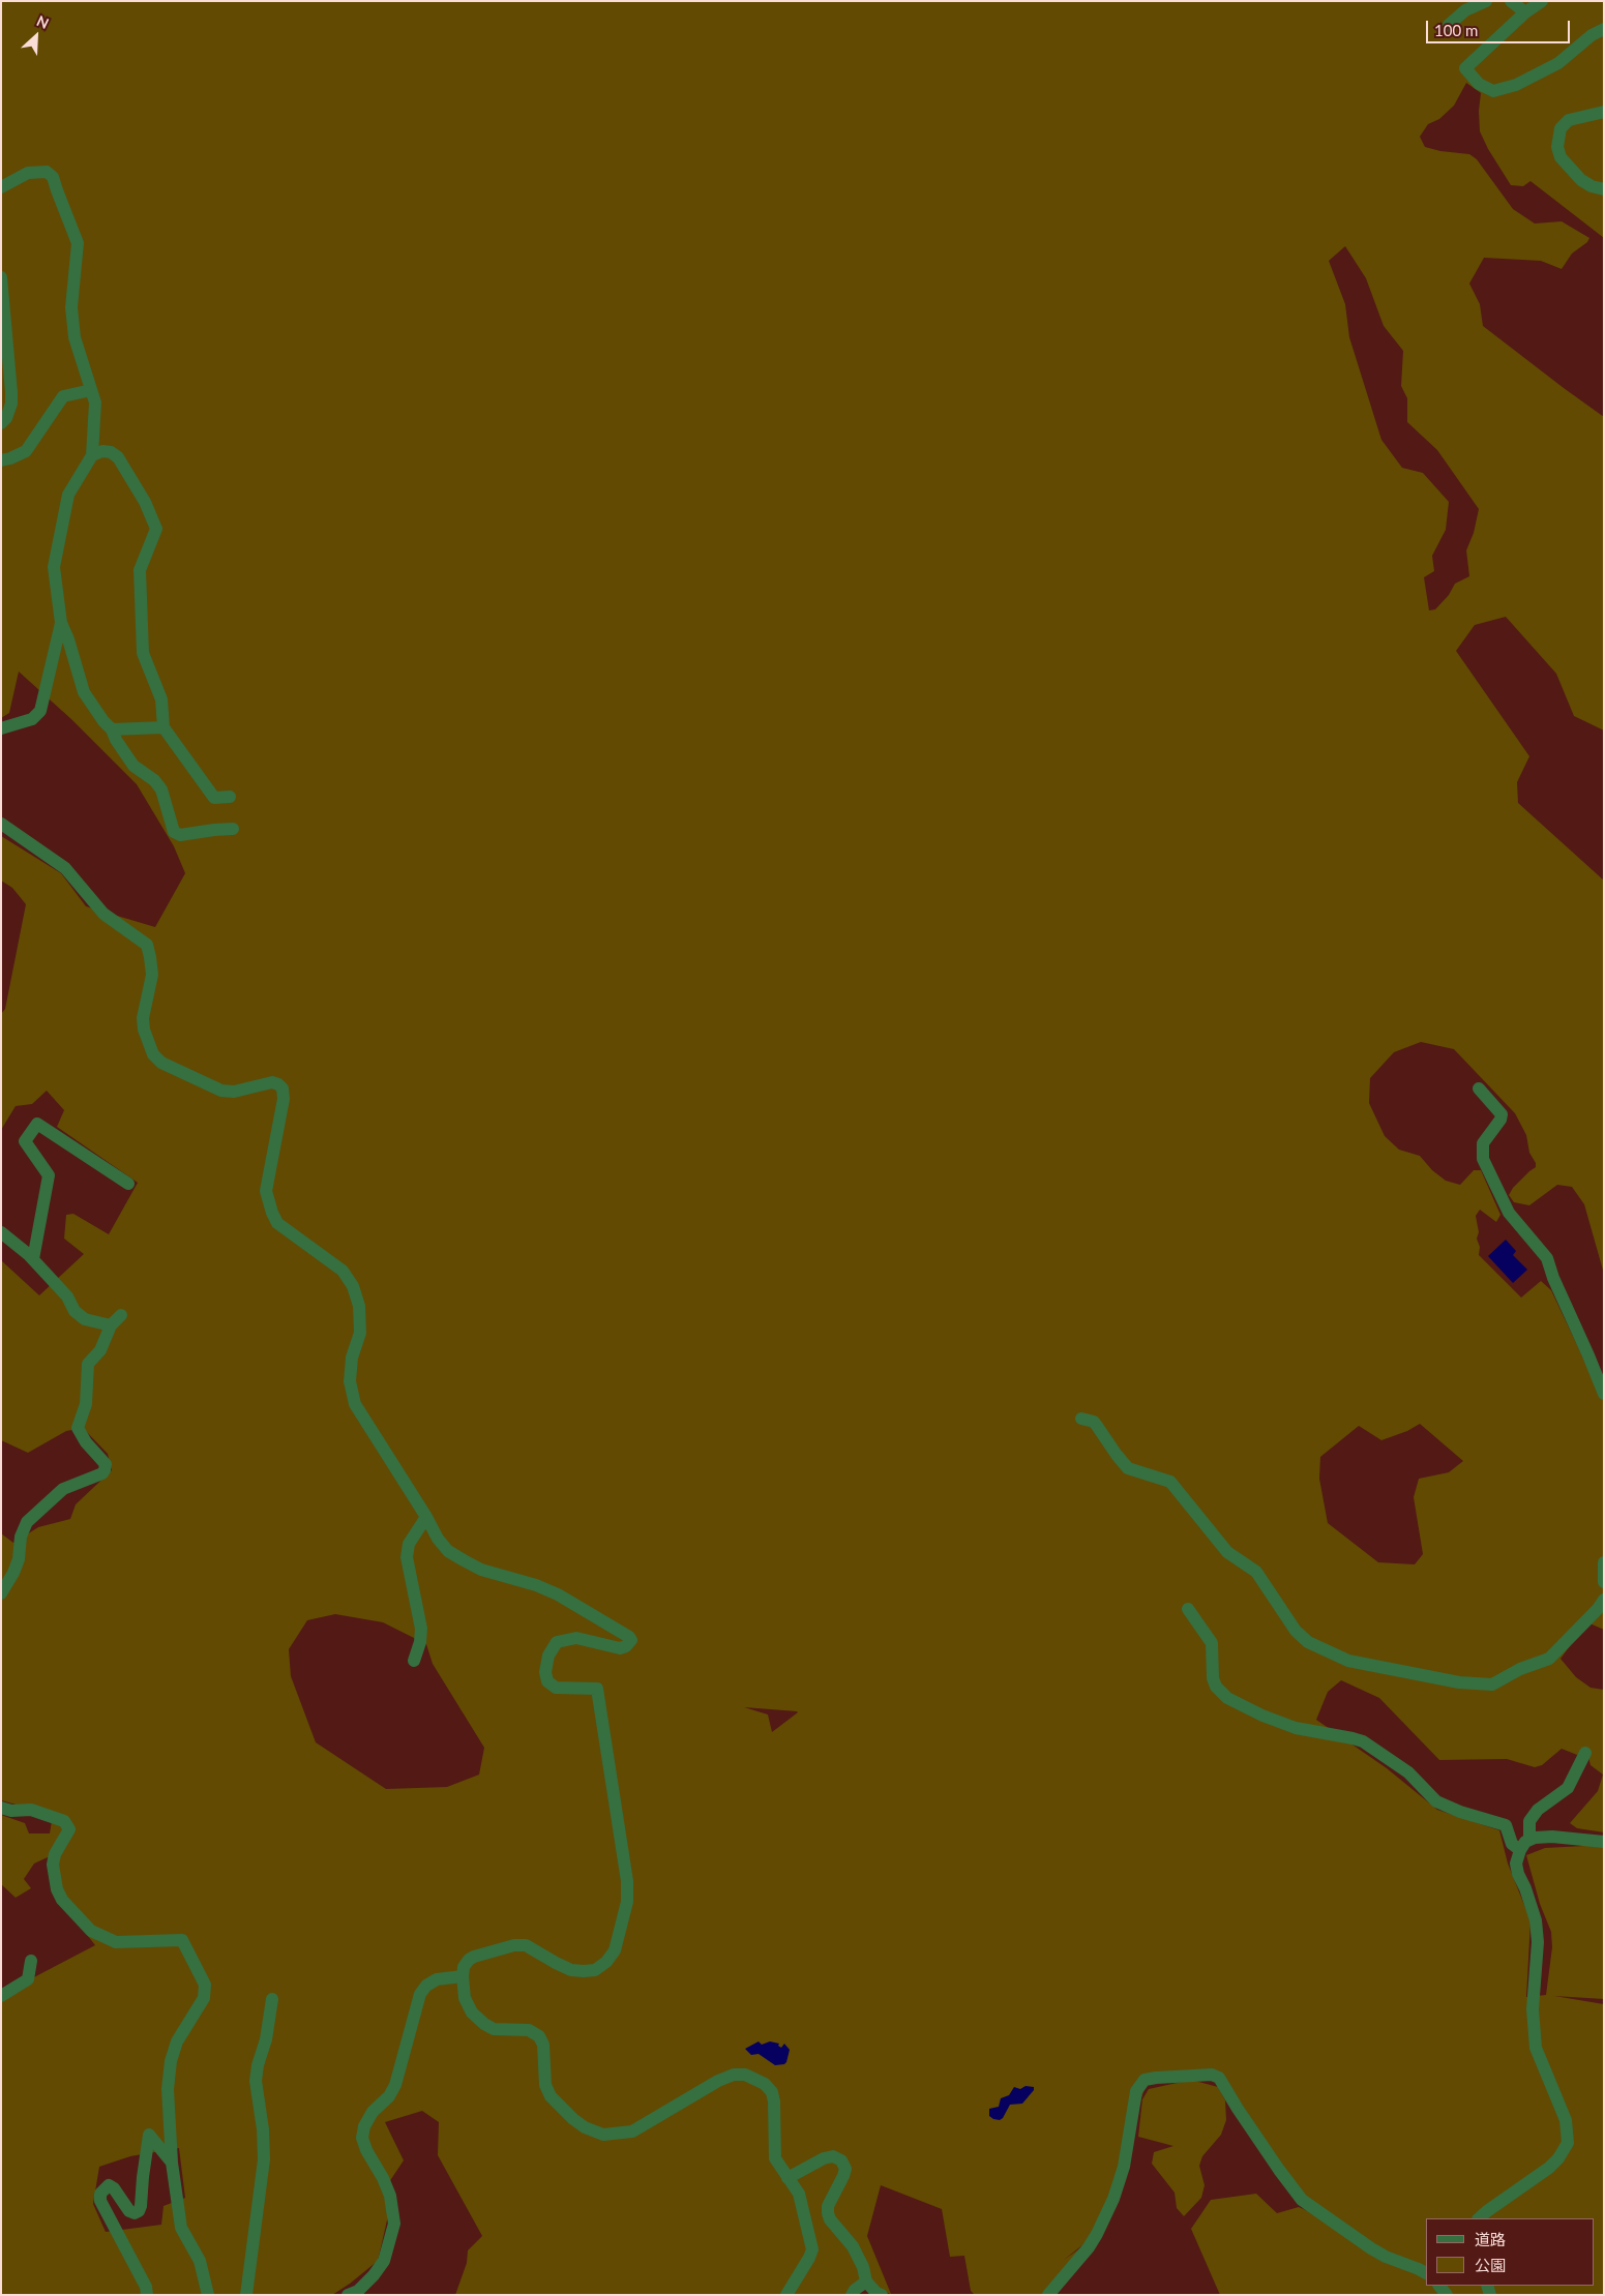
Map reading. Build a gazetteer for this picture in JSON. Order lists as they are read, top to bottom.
{
  "legend": ["道路", "公園"],
  "scale_bar": "100 m",
  "north": "top right"
}
